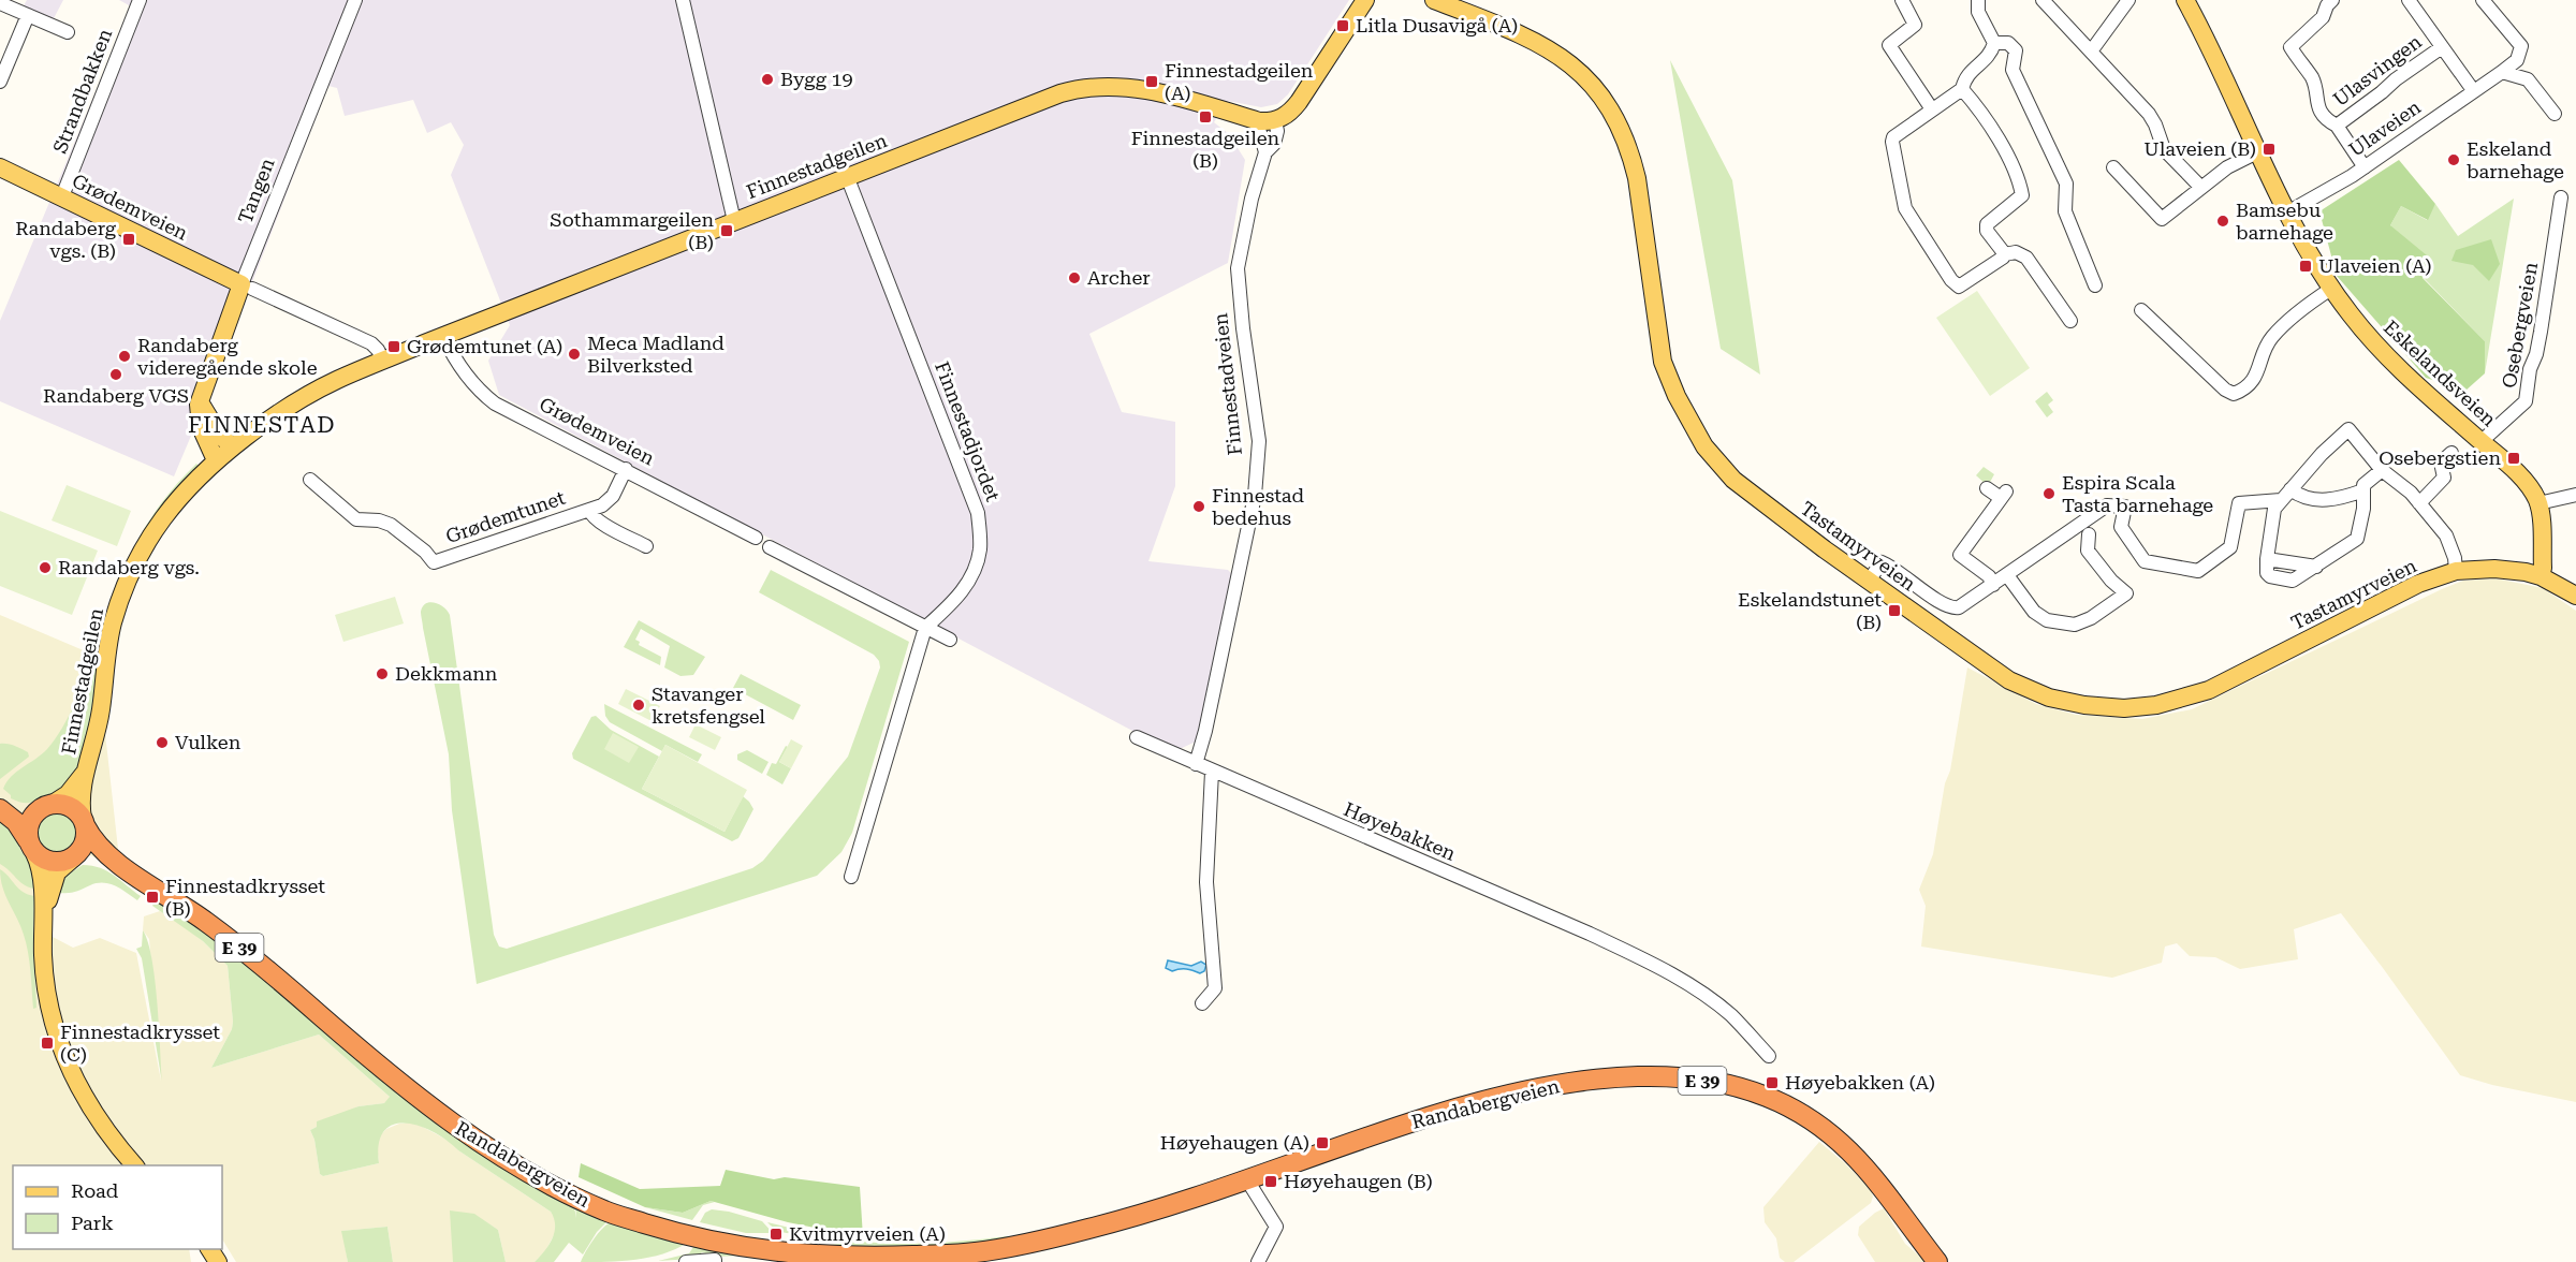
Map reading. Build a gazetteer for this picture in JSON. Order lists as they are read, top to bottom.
{
  "streets": {
    "highway": ["E 39", "Randabergveien"],
    "main road": [
      "Finnestadgeilen",
      "Tangen",
      "Grødemveien",
      "Eskelandsveien",
      "Tastamyrveien"
    ],
    "street": [
      "Ulasvingen",
      "Strandbakken",
      "Ulaveien",
      "Osebergveien",
      "Finnestadveien",
      "Finnestadjordet",
      "Grødemtunet",
      "Høyebakken"
    ]
  },
  "crossings": [
    ["Ulasvingen", "Ulaveien"],
    ["Strandbakken", "Grødemveien"],
    ["Ulaveien", "Eskelandsveien"],
    ["Finnestadgeilen", "Grødemveien"],
    ["Finnestadgeilen", "Finnestadveien"],
    ["Finnestadgeilen", "Finnestadjordet"],
    ["Finnestadgeilen", "E 39"],
    ["Finnestadgeilen", "Randabergveien"],
    ["Tangen", "Grødemveien"],
    ["Grødemveien", "Grødemtunet"],
    ["Osebergveien", "Eskelandsveien"],
    ["E 39", "Randabergveien"]
  ],
  "districts": ["FINNESTAD"],
  "places": {
    "transit": [
      "Litla Dusavigå (A)",
      "Finnestadgeilen (A)",
      "Finnestadgeilen (B)",
      "Ulaveien (B)",
      "Sothammargeilen (B)",
      "Randaberg vgs. (B)",
      "Ulaveien (A)",
      "Grødemtunet (A)",
      "Osebergstien",
      "Eskelandstunet (B)",
      "Finnestadkrysset (B)",
      "Finnestadkrysset (C)",
      "Høyebakken (A)",
      "Høyehaugen (A)",
      "Høyehaugen (B)",
      "Kvitmyrveien (A)"
    ],
    "other": [
      "Bygg 19",
      "Eskeland barnehage",
      "Bamsebu barnehage",
      "Archer",
      "Meca Madland Bilverksted",
      "Randaberg videregående skole",
      "Randaberg VGS",
      "Espira Scala Tasta barnehage",
      "Finnestad bedehus",
      "Randaberg vgs.",
      "Dekkmann",
      "Stavanger kretsfengsel",
      "Vulken"
    ]
  },
  "legend": ["Road", "Park"]
}
